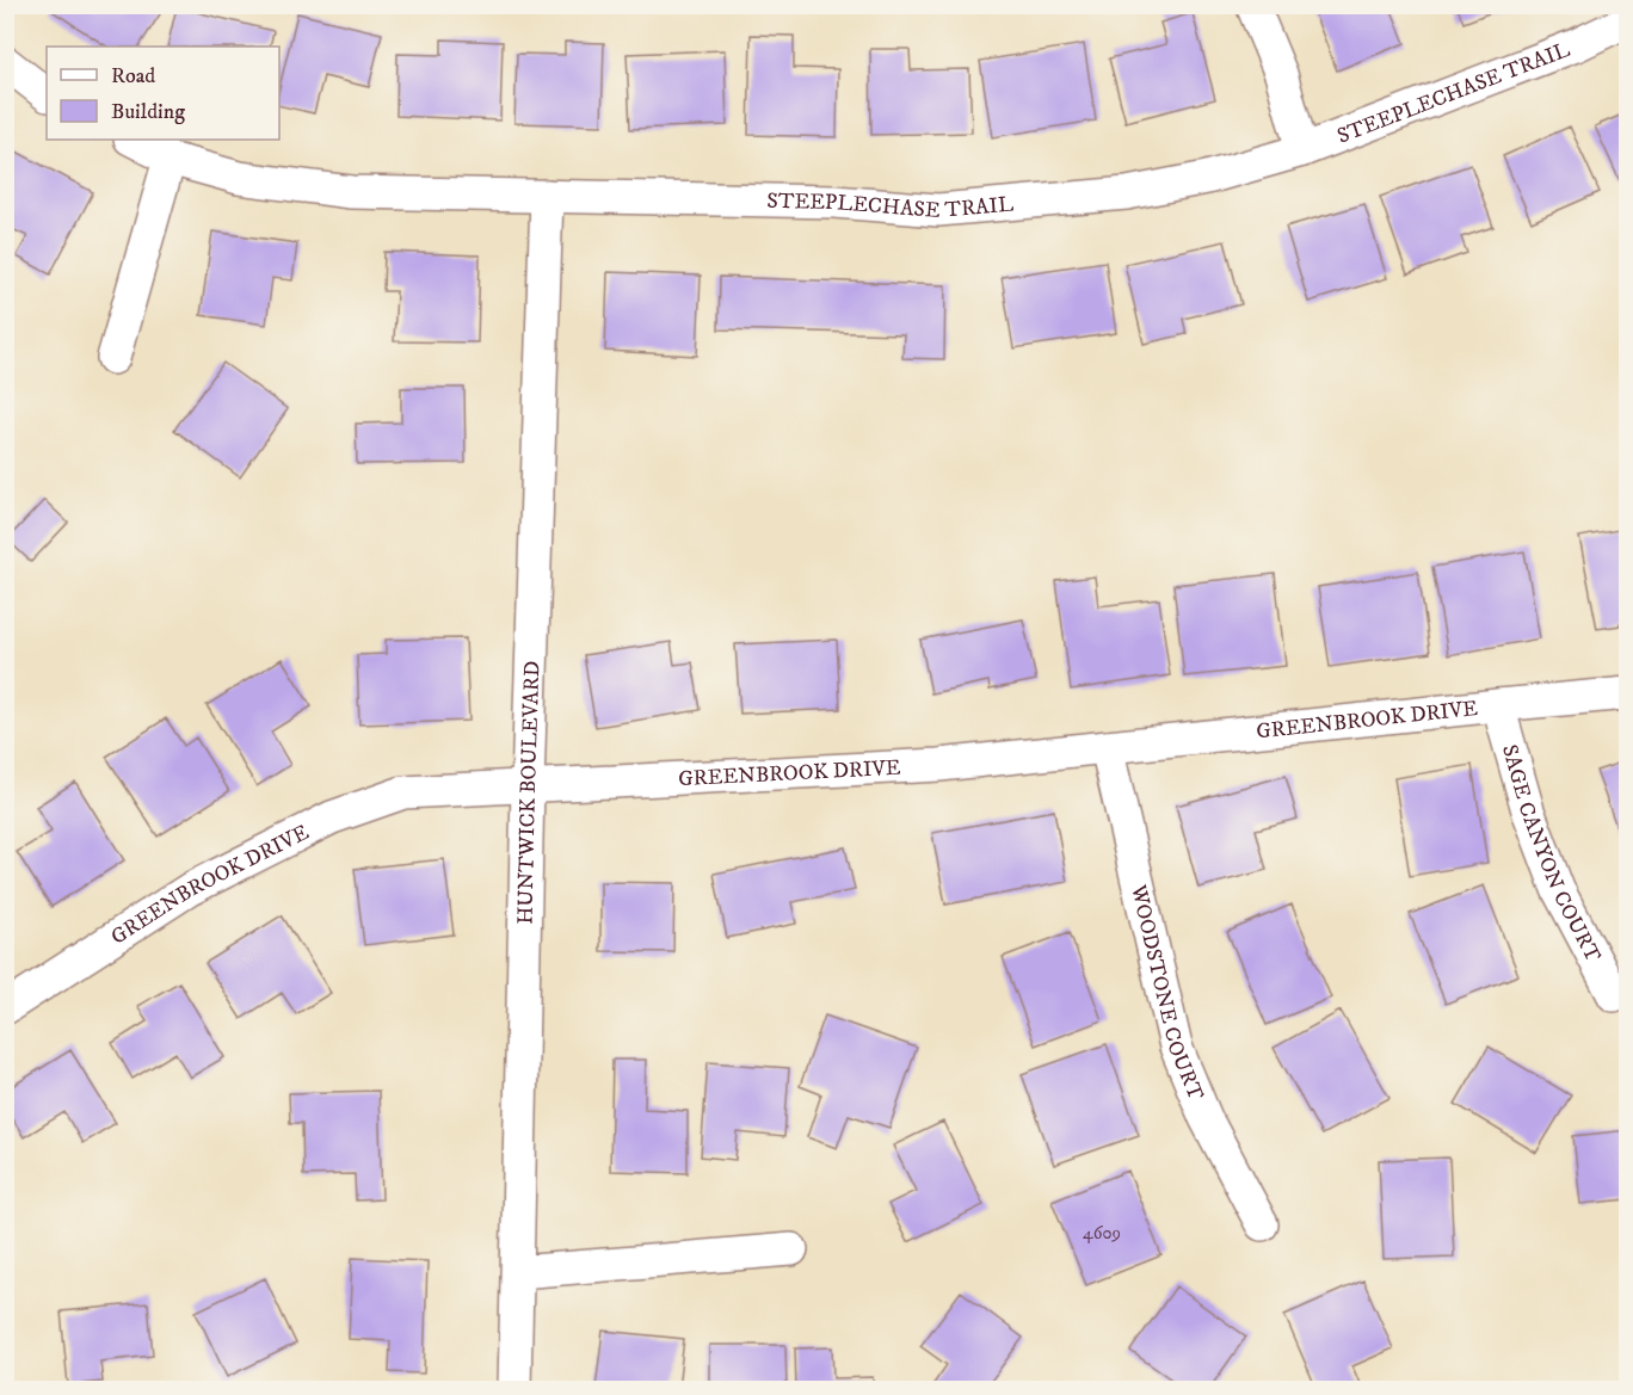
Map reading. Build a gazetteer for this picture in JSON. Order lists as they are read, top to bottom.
{
  "streets": {
    "street": [
      "STEEPLECHASE TRAIL",
      "GREENBROOK DRIVE",
      "HUNTWICK BOULEVARD",
      "SAGE CANYON COURT",
      "WOODSTONE COURT"
    ]
  },
  "crossings": [
    ["STEEPLECHASE TRAIL", "HUNTWICK BOULEVARD"],
    ["GREENBROOK DRIVE", "HUNTWICK BOULEVARD"],
    ["GREENBROOK DRIVE", "SAGE CANYON COURT"],
    ["GREENBROOK DRIVE", "WOODSTONE COURT"]
  ],
  "house_numbers": ["4609"],
  "legend": ["Road", "Building"]
}
